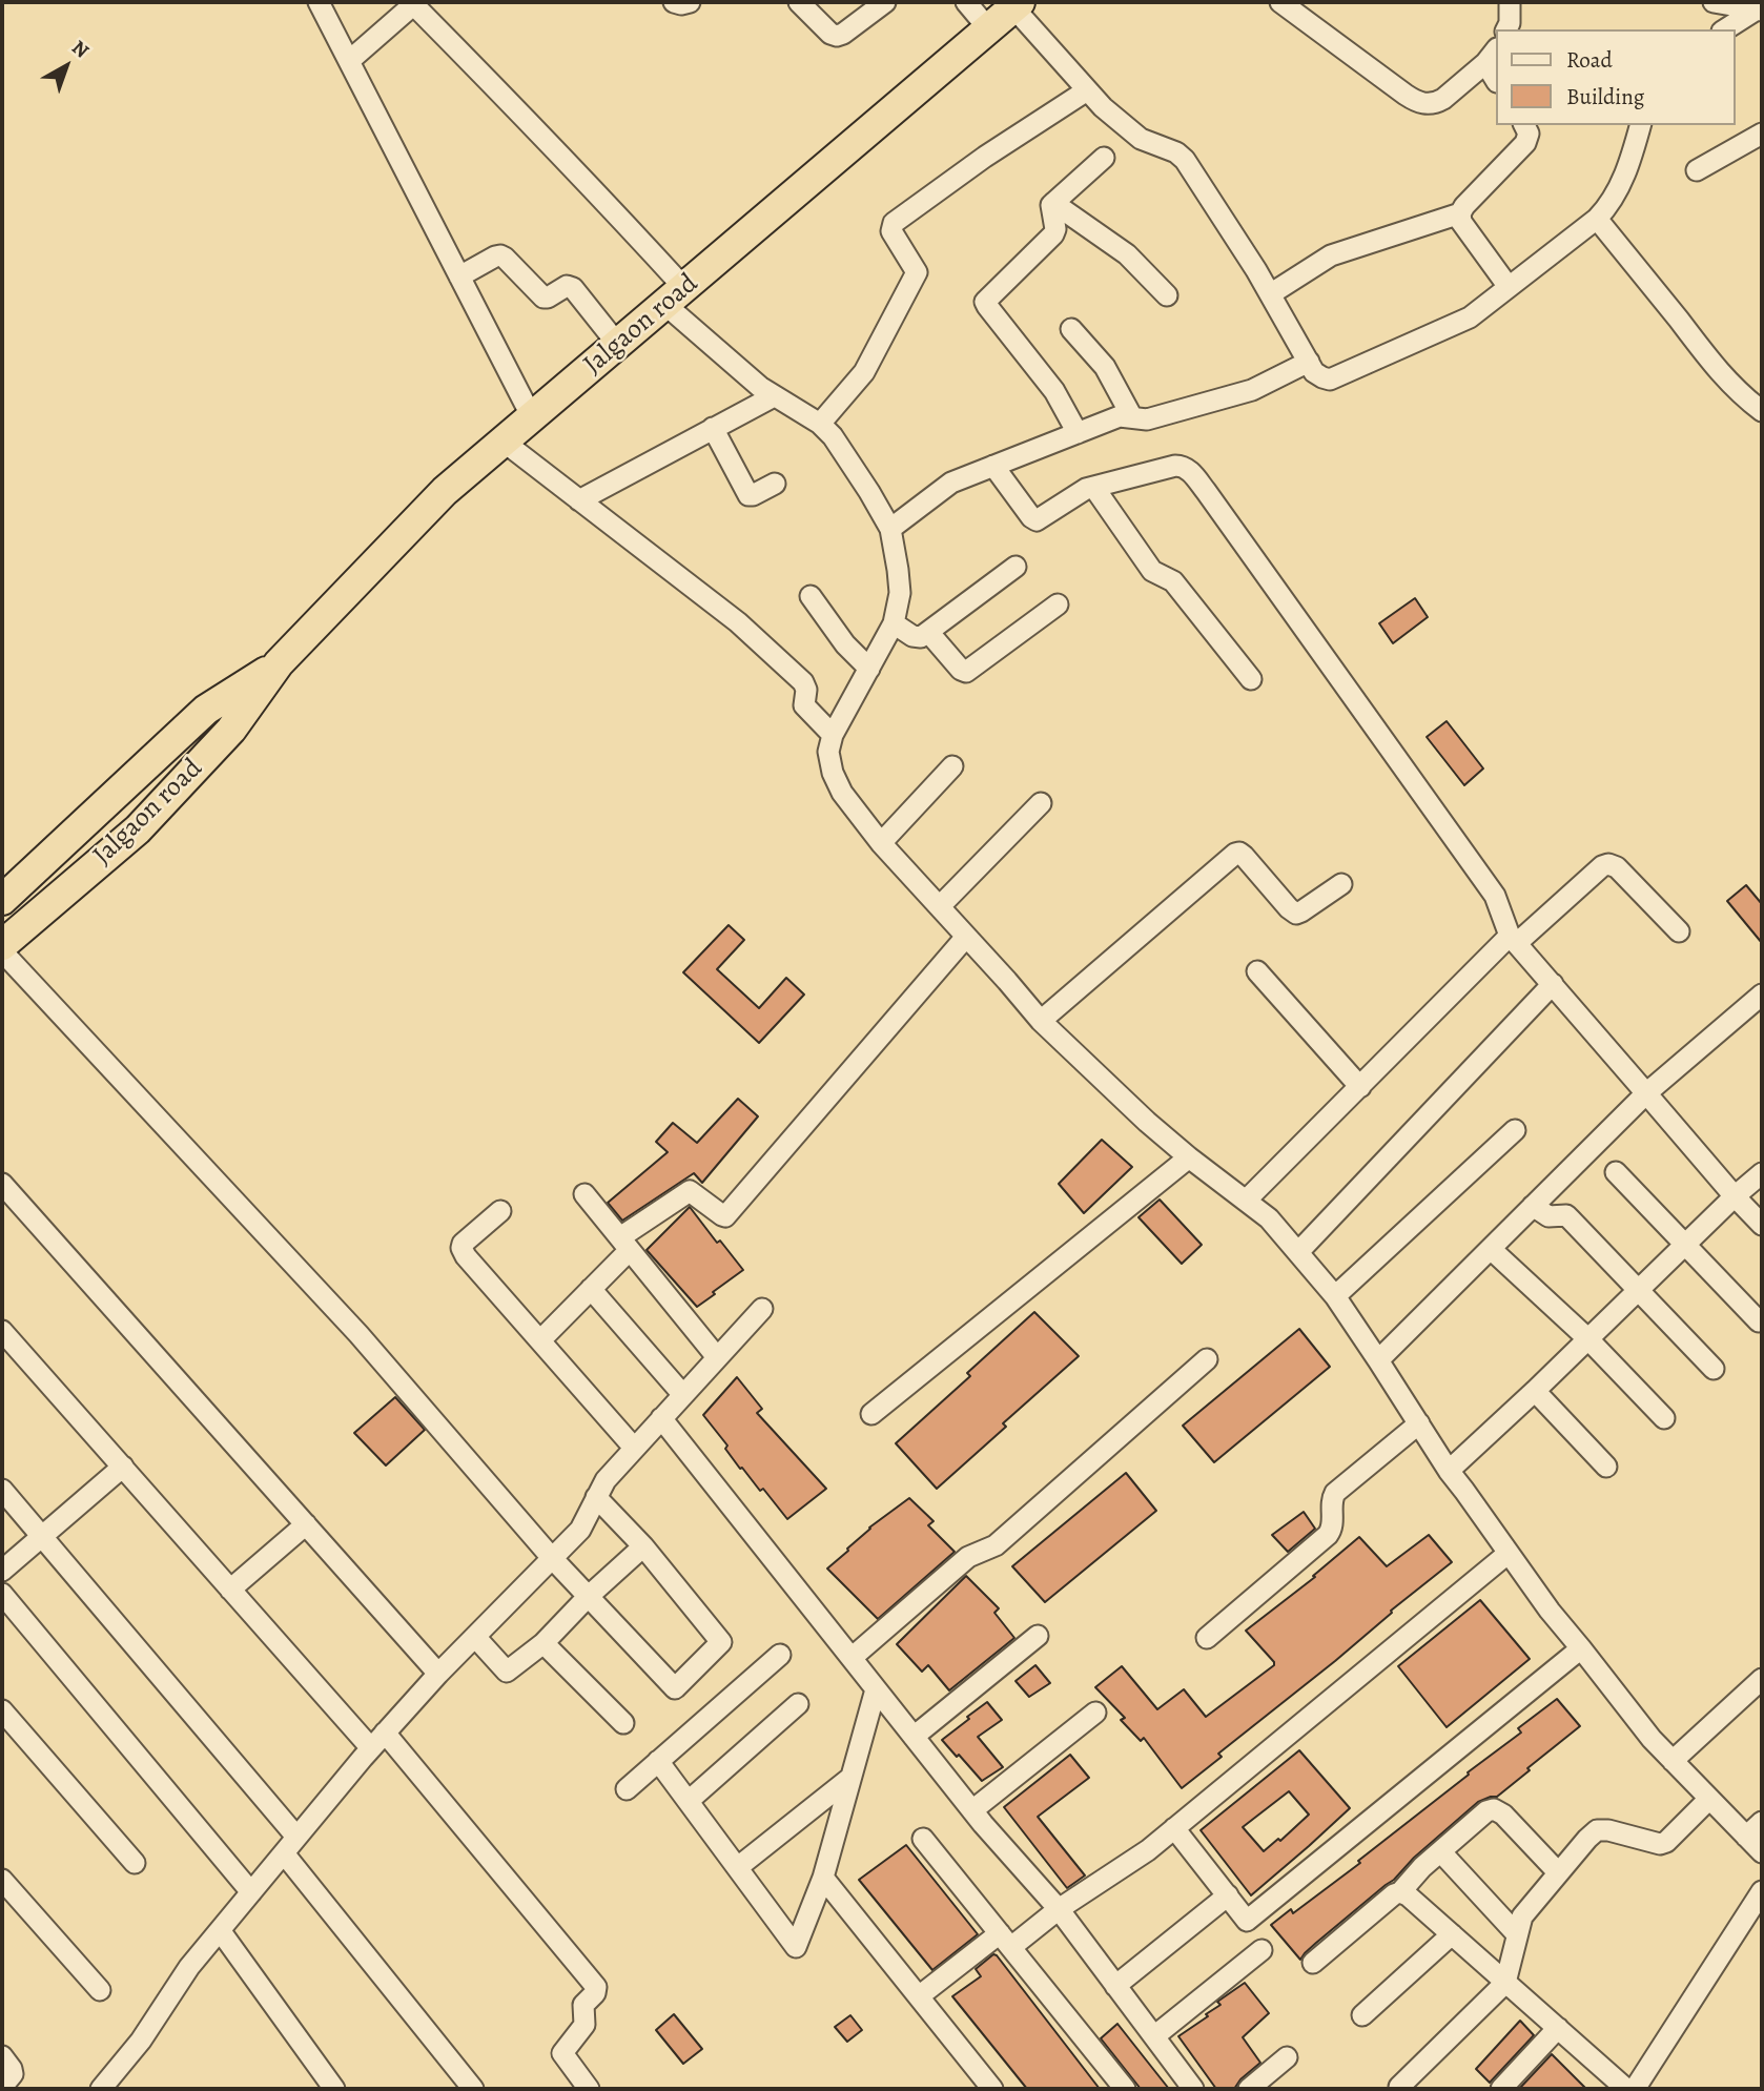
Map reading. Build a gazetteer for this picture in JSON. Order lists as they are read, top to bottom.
{
  "streets": {
    "highway": ["Jalgaon road"]
  },
  "legend": ["Road", "Building"],
  "north": "top right"
}
